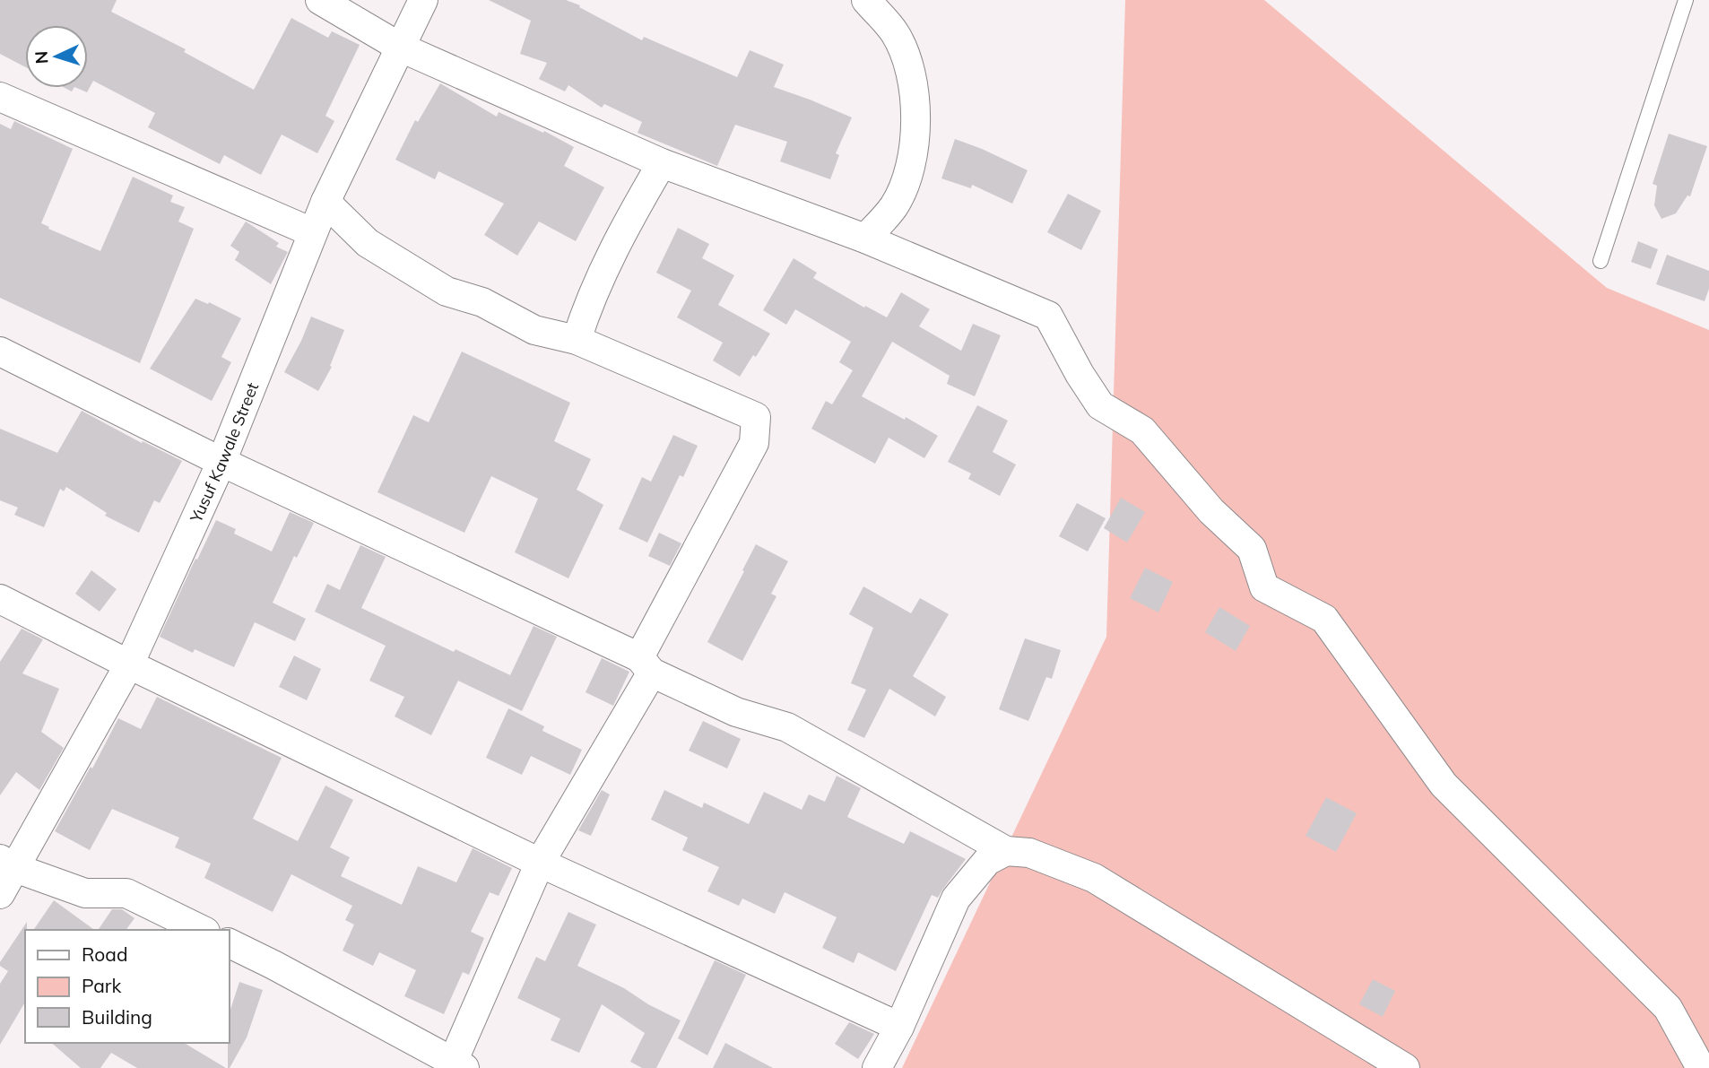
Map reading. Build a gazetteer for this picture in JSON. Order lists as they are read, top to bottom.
{
  "streets": {
    "street": ["Yusuf Kawale Street"]
  },
  "legend": ["Road", "Park", "Building"],
  "north": "left"
}
